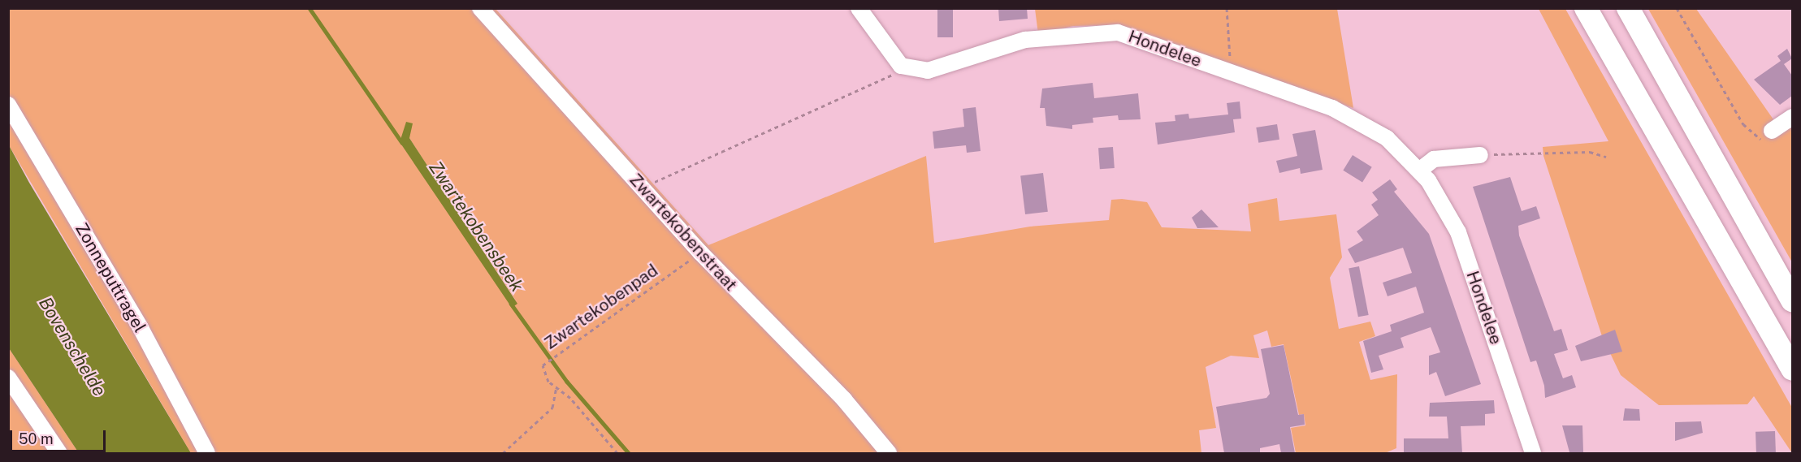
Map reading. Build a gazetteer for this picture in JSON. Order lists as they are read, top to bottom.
{
  "streets": {
    "street": ["Hondelee", "Zwartekobenstraat", "Zonneputtragel"],
    "path": ["Zwartekobenpad"]
  },
  "crossings": [
    ["Zwartekobenstraat", "Zwartekobenpad"]
  ],
  "water": ["Zwartekobensbeek", "Bovenschelde"],
  "scale_bar": "50 m"
}
